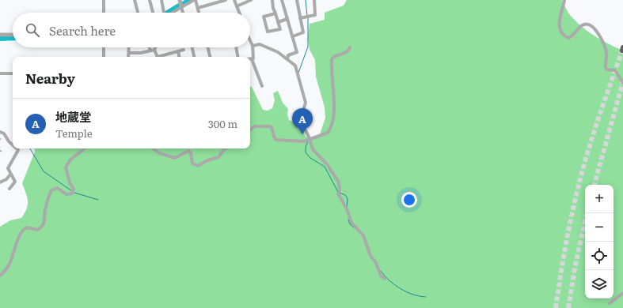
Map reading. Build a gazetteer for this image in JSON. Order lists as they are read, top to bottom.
{
  "page": {
    "search": "Search here",
    "heading": "Nearby",
    "list": [
      {
        "mark": "A",
        "name": "地蔵堂",
        "note": "Temple",
        "value": "300 m"
      }
    ],
    "pins": "A",
    "map_buttons": ["+", "−"]
  }
}
